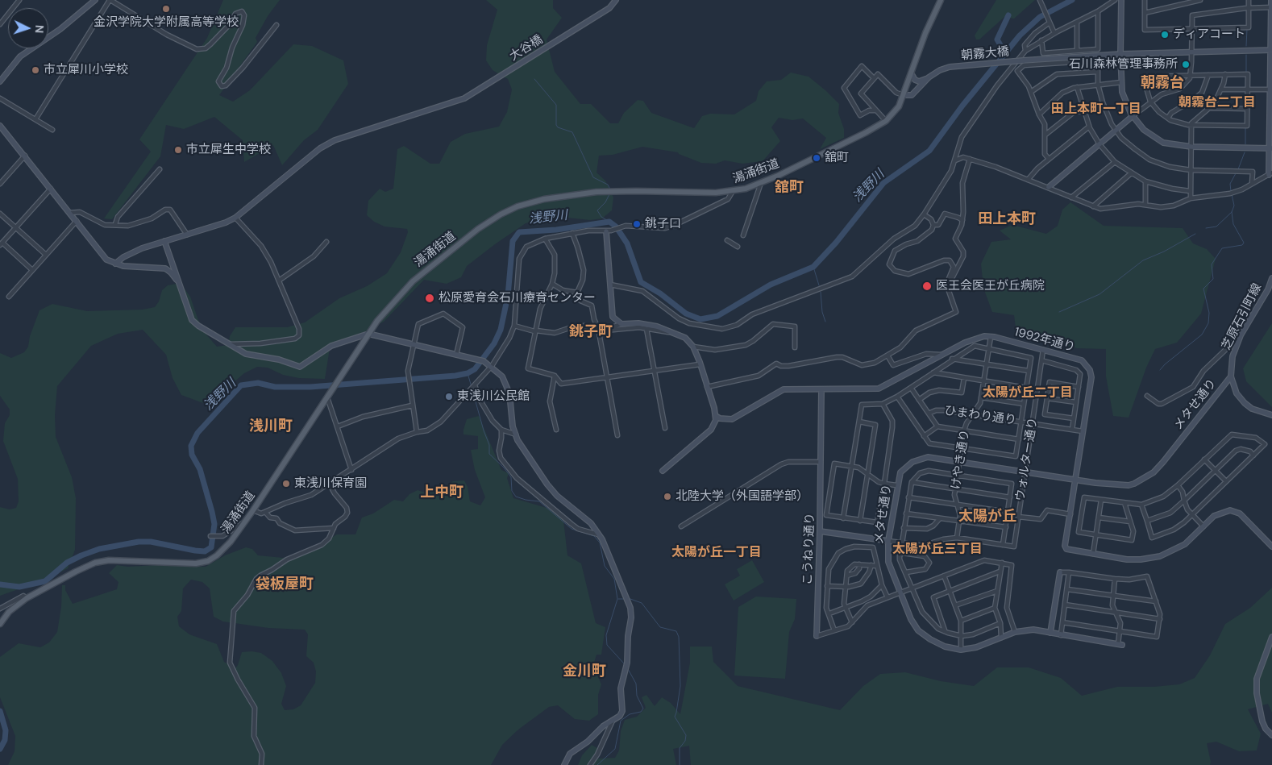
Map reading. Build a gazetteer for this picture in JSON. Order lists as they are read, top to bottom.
{
  "streets": {
    "main road": ["湯涌街道"],
    "street": [
      "大谷橋",
      "朝霧大橋",
      "芝原石引町線",
      "1992年通り",
      "メタせ通り",
      "ひまわり通り",
      "けやき通り",
      "ウォルター通り",
      "こうねり通り"
    ]
  },
  "crossings": [
    ["芝原石引町線", "メタせ通り"],
    ["1992年通り", "メタせ通り"],
    ["1992年通り", "ひまわり通り"],
    ["1992年通り", "けやき通り"],
    ["1992年通り", "ウォルター通り"],
    ["1992年通り", "こうねり通り"],
    ["メタせ通り", "けやき通り"],
    ["メタせ通り", "ウォルター通り"],
    ["ひまわり通り", "けやき通り"],
    ["ひまわり通り", "ウォルター通り"]
  ],
  "districts": [
    "朝霧台",
    "朝霧台二丁目",
    "田上本町一丁目",
    "舘町",
    "田上本町",
    "銚子町",
    "太陽が丘二丁目",
    "浅川町",
    "上中町",
    "太陽が丘",
    "太陽が丘三丁目",
    "太陽が丘一丁目",
    "袋板屋町",
    "金川町"
  ],
  "water": ["浅野川"],
  "places": [
    "金沢学院大学附属高等学校",
    "ディアコート",
    "石川森林管理事務所",
    "市立犀川小学校",
    "市立犀生中学校",
    "舘町",
    "銚子口",
    "医王会医王が丘病院",
    "松原愛育会石川療育センター",
    "東浅川公民館",
    "東浅川保育園",
    "北陸大学（外国語学部）"
  ],
  "north": "right"
}
